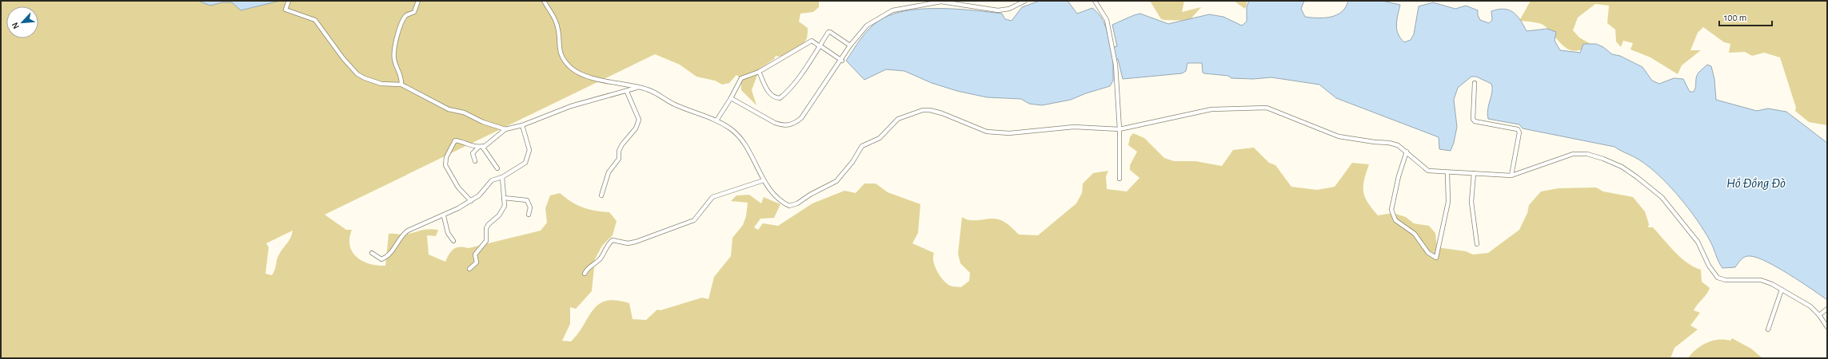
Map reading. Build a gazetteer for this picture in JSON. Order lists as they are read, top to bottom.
{
  "water": ["Hồ Đồng Đò"],
  "scale_bar": "100 m",
  "north": "bottom left"
}
